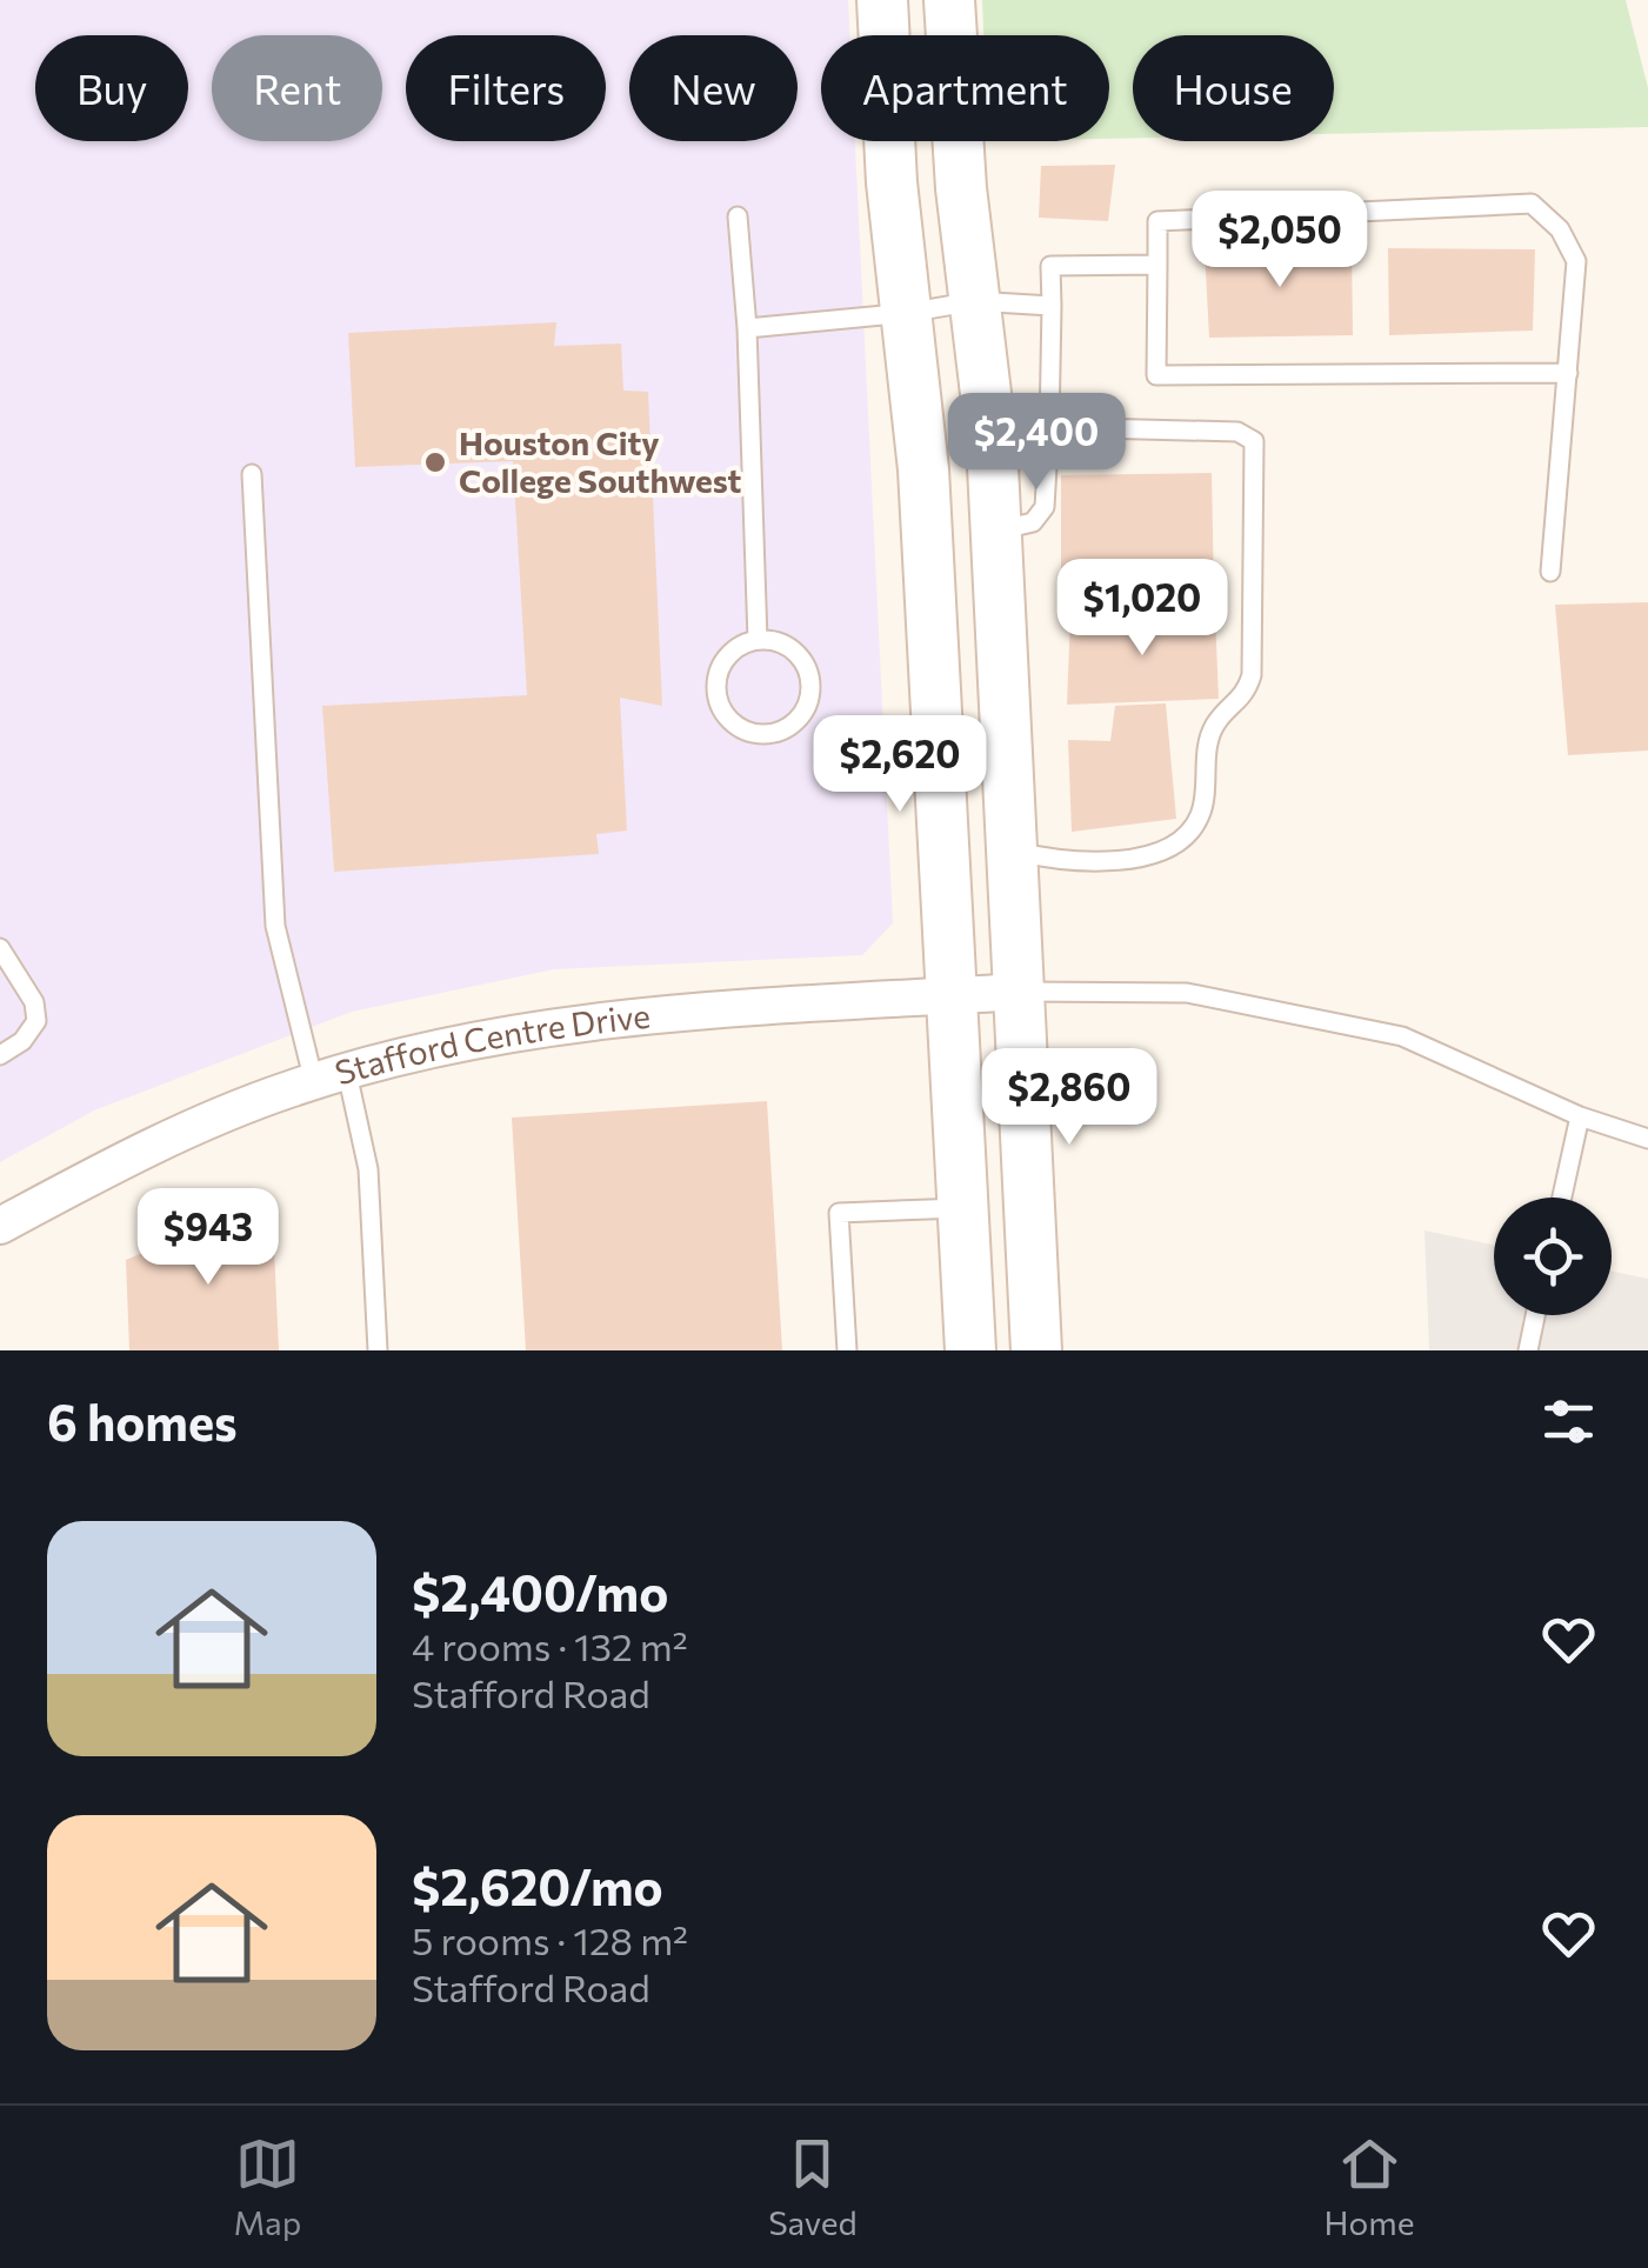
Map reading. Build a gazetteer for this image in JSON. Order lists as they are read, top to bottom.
{
  "streets": {
    "street": ["Stafford Centre Drive"]
  },
  "places": ["Houston City College Southwest"],
  "page": {
    "chip": [
      "Buy",
      "Rent",
      "Filters",
      "New",
      "Apartment",
      "House"
    ],
    "price": [
      "$2,050",
      "$2,400",
      "$1,020",
      "$2,620",
      "$2,860",
      "$943"
    ],
    "heading": "6 homes",
    "list": [
      {
        "name": "$2,400/mo",
        "note": "4 rooms · 132 m² · Stafford Road"
      },
      {
        "name": "$2,620/mo",
        "note": "5 rooms · 128 m² · Stafford Road"
      }
    ],
    "tabs": ["Map", "Saved", "Home"]
  }
}
